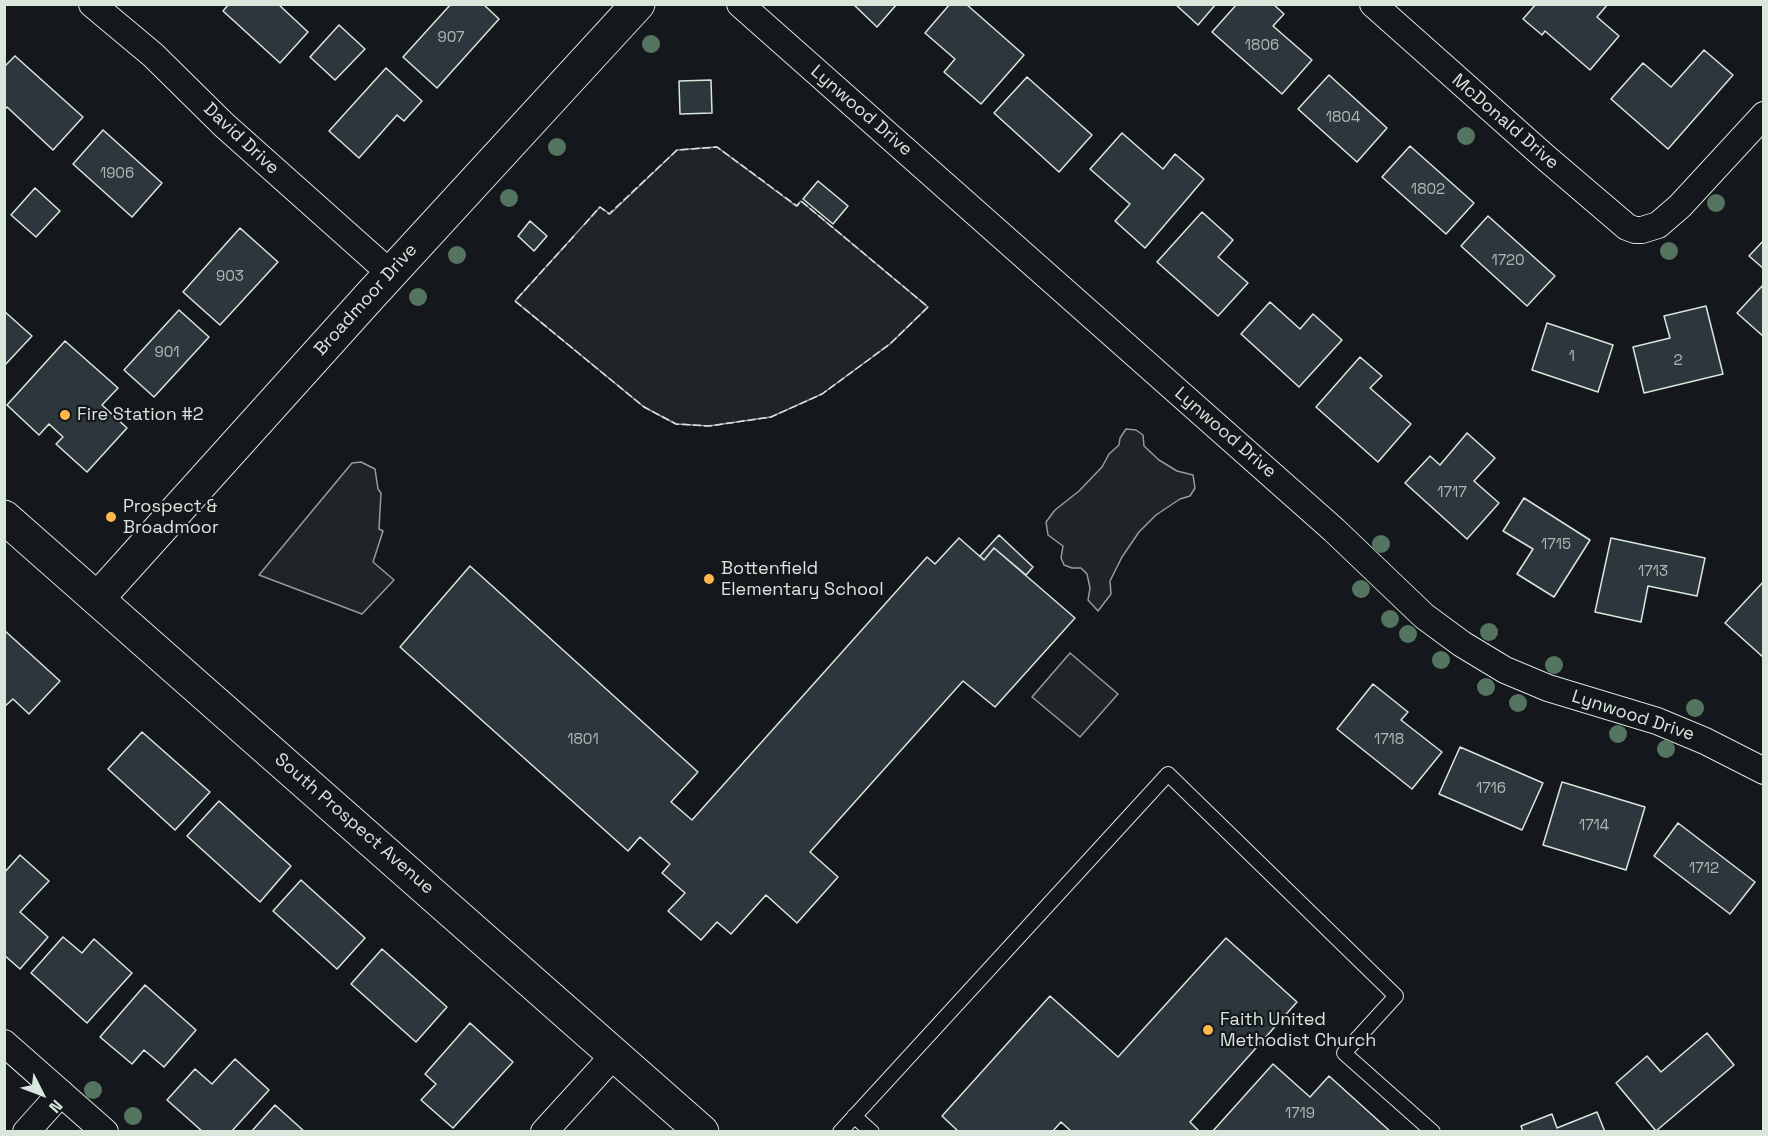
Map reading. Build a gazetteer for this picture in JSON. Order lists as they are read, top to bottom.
{
  "streets": {
    "main road": ["Broadmoor Drive", "South Prospect Avenue"],
    "street": ["Lynwood Drive", "McDonald Drive", "David Drive"]
  },
  "crossings": [
    ["David Drive", "Broadmoor Drive"],
    ["Broadmoor Drive", "South Prospect Avenue"]
  ],
  "places": [
    "Fire Station #2",
    "Prospect & Broadmoor",
    "Bottenfield Elementary School",
    "Faith United Methodist Church"
  ],
  "house_numbers": [
    "907",
    "1806",
    "1804",
    "1906",
    "1802",
    "1720",
    "903",
    "901",
    "1",
    "2",
    "1717",
    "1715",
    "1713",
    "1801",
    "1718",
    "1716",
    "1714",
    "1712",
    "1719"
  ],
  "north": "bottom right"
}
